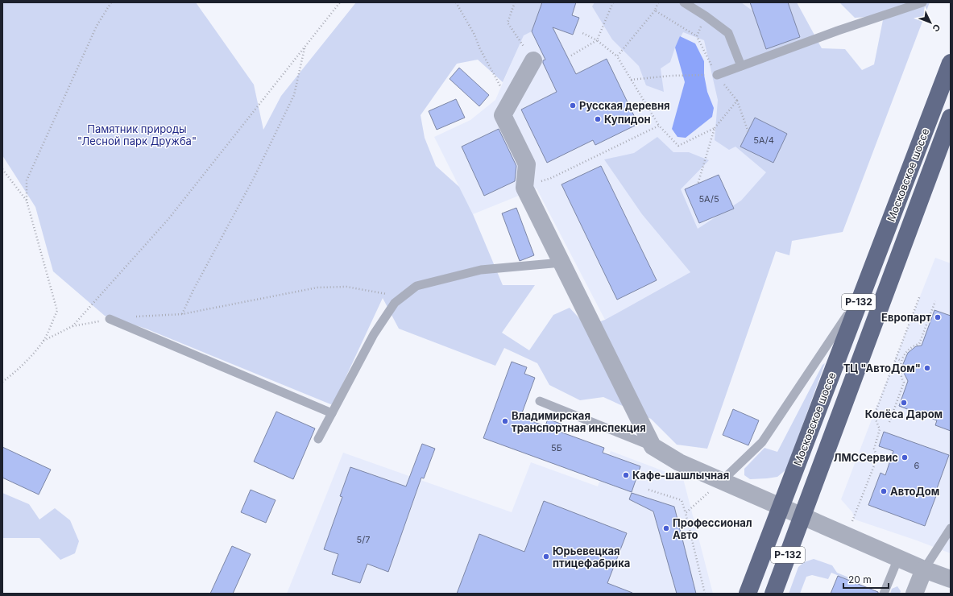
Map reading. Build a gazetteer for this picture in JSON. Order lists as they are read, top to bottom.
{
  "streets": {
    "highway": ["Московское шоссе", "Р-132"]
  },
  "parks": ["Памятник природы \"Лесной парк Дружба\""],
  "places": [
    "Русская деревня",
    "Купидон",
    "Европарт",
    "ТЦ \"АвтоДом\"",
    "Колёса Даром",
    "Владимирская транспортная инспекция",
    "ЛМССервис",
    "Кафе-шашлычная",
    "АвтоДом",
    "Профессионал Авто",
    "Юрьевецкая птицефабрика"
  ],
  "house_numbers": [
    "5А/4",
    "5А/5",
    "5Б",
    "6",
    "5/7"
  ],
  "scale_bar": "20 m",
  "north": "bottom right"
}
